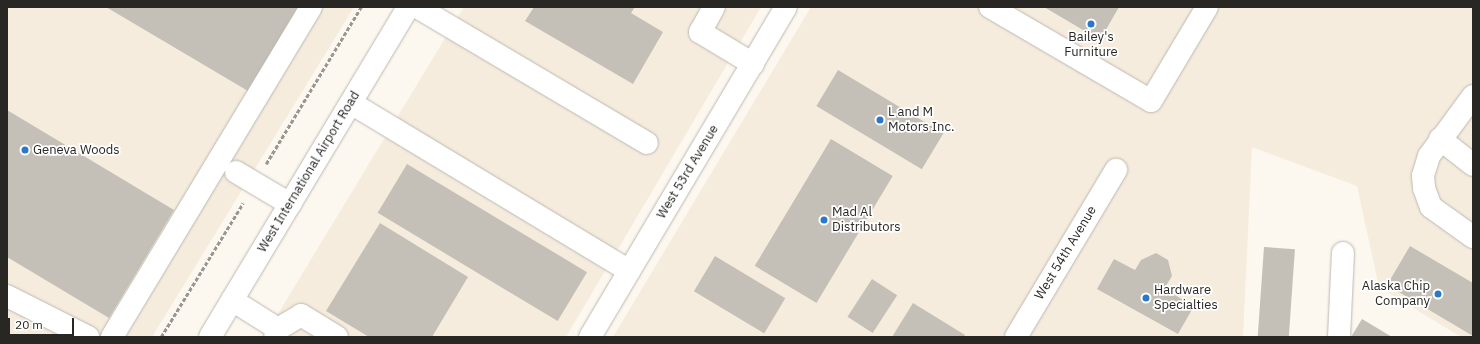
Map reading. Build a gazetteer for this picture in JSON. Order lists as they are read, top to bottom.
{
  "streets": {
    "street": ["West International Airport Road", "West 53rd Avenue", "West 54th Avenue"]
  },
  "places": [
    "Bailey's Furniture",
    "L and M Motors Inc.",
    "Geneva Woods",
    "Mad Al Distributors",
    "Alaska Chip Company",
    "Hardware Specialties"
  ],
  "scale_bar": "20 m"
}
